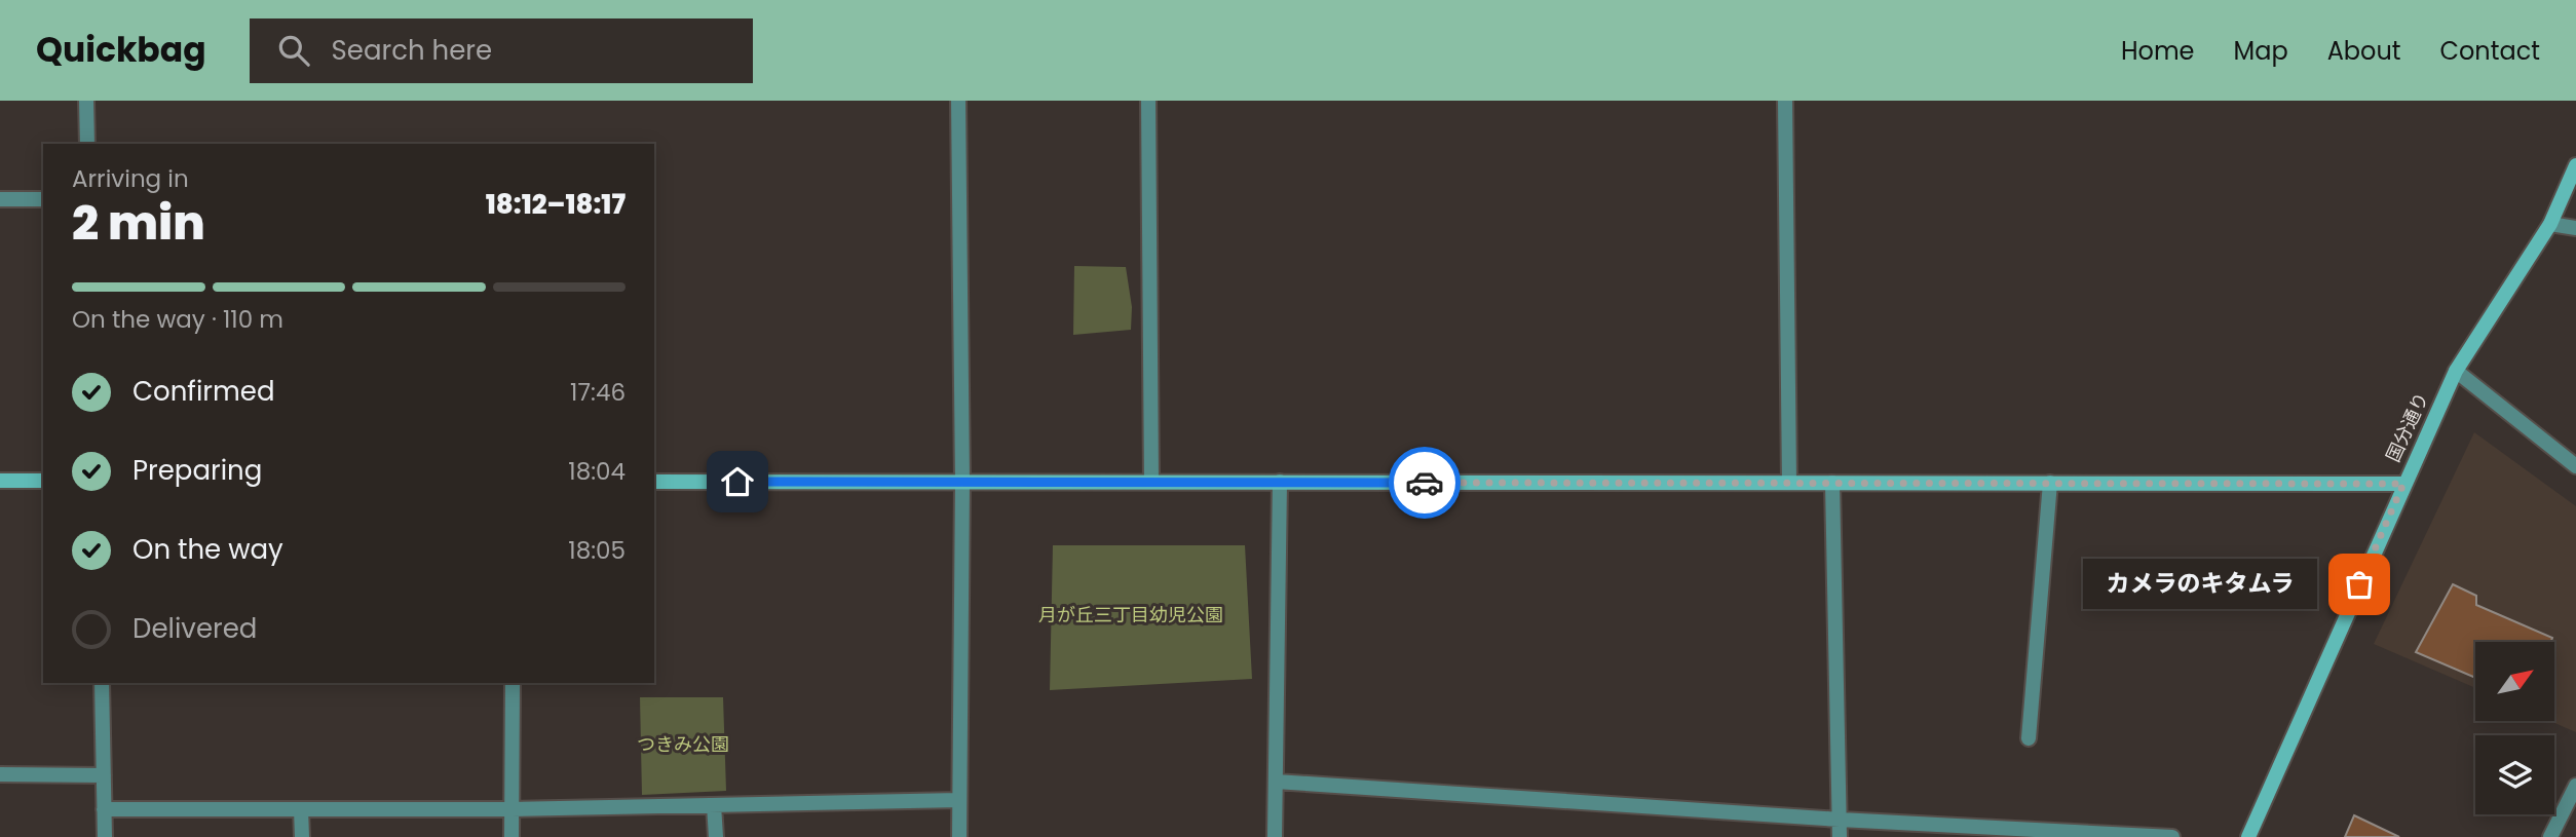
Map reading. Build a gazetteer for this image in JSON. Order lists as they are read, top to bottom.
{
  "streets": {
    "street": ["国分通り"]
  },
  "parks": ["月が丘三丁目幼児公園", "つきみ公園"],
  "places": ["カメラのキタムラ"],
  "north": "top right",
  "page": {
    "header": "Quickbag",
    "search": "Search here",
    "nav": [
      "Home",
      "Map",
      "About",
      "Contact"
    ],
    "heading": ["2 min", "Arriving in", "18:12–18:17"],
    "bar": "On the way · 110 m",
    "list": [
      ["Confirmed", "17:46"],
      ["Preparing", "18:04"],
      ["On the way", "18:05"],
      "Delivered"
    ],
    "bubble": "カメラのキタムラ"
  }
}
